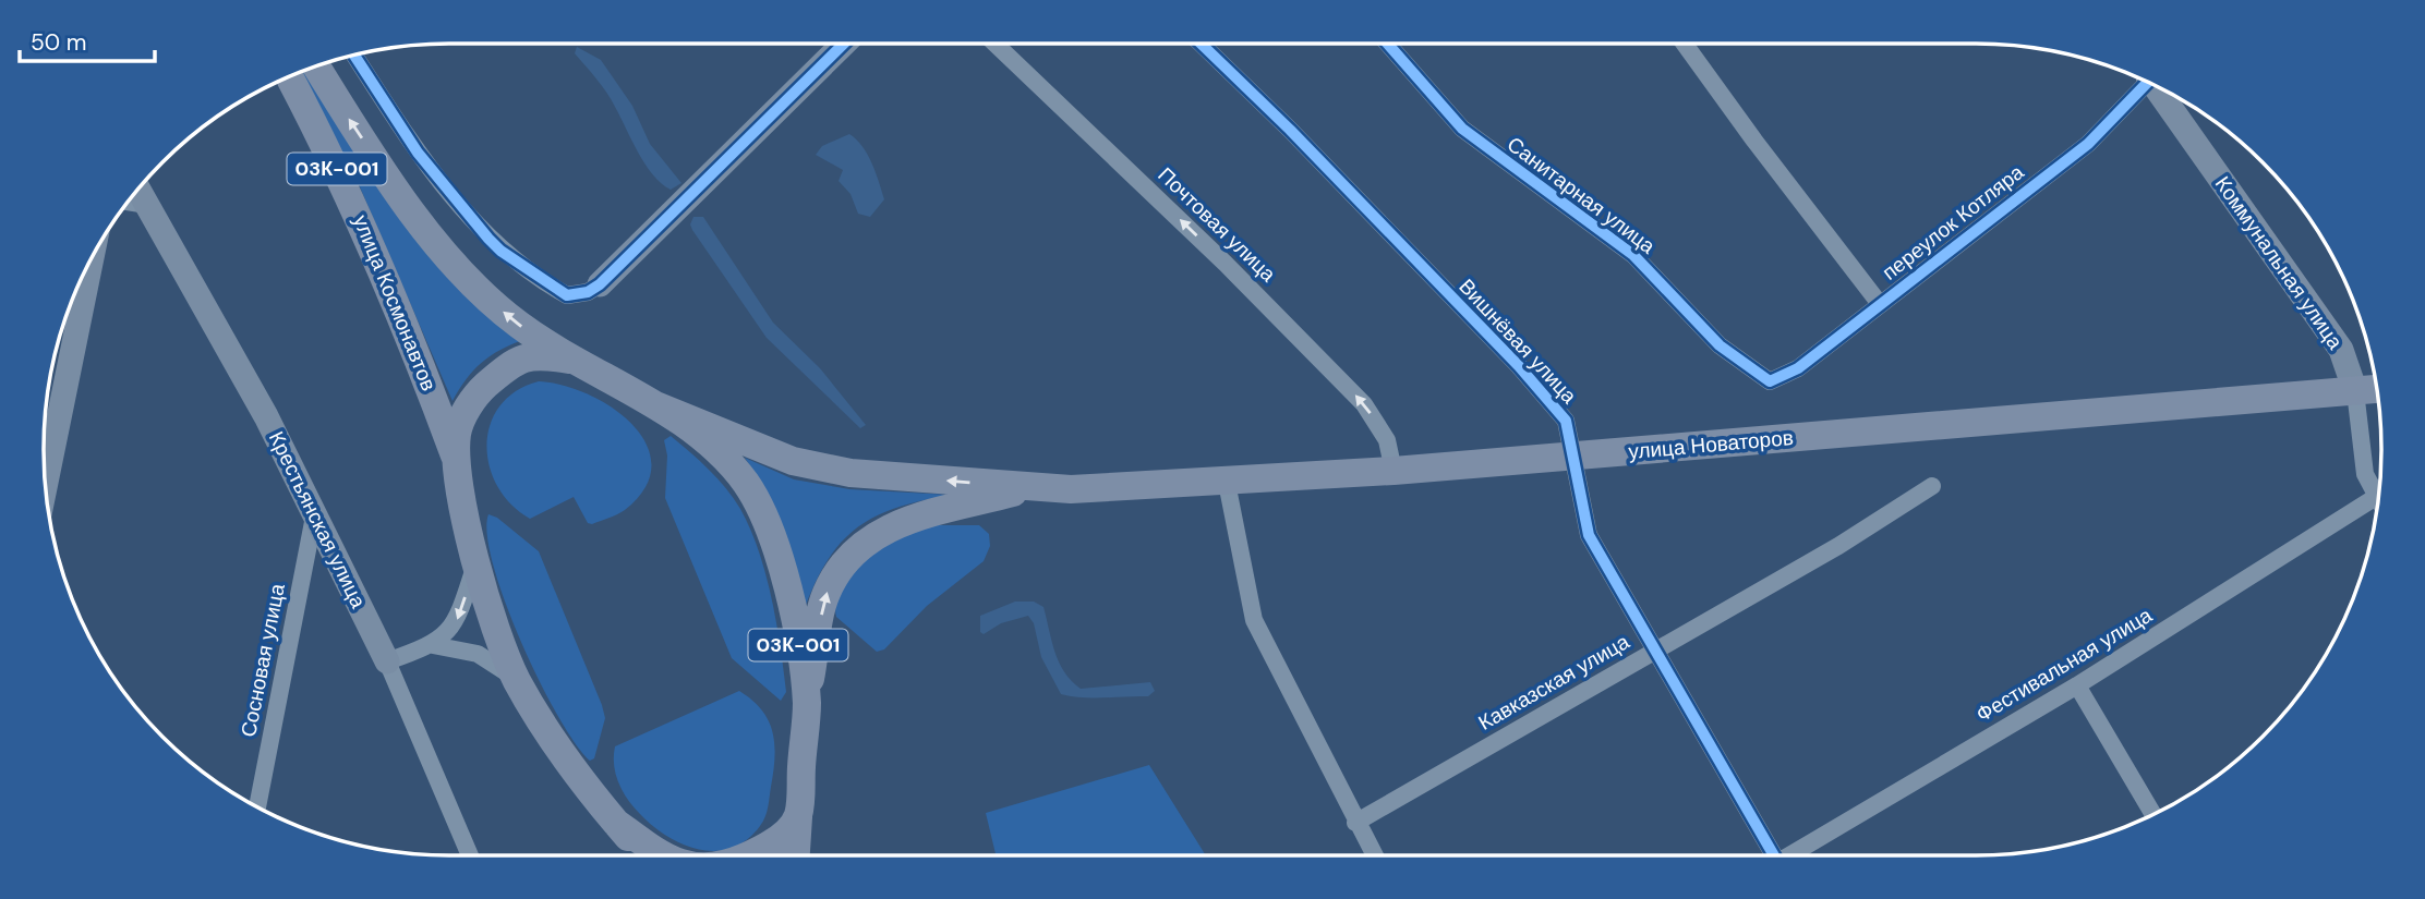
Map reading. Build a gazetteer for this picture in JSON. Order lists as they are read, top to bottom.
{
  "streets": {
    "main road": [
      "03К-001",
      "Коммунальная улица",
      "улица Космонавтов",
      "улица Новаторов",
      "Крестьянская улица"
    ],
    "street": [
      "Санитарная улица",
      "переулок Котляра",
      "Почтовая улица",
      "Вишнёвая улица",
      "Сосновая улица",
      "Фестивальная улица",
      "Кавказская улица"
    ]
  },
  "crossings": [
    ["03К-001", "улица Космонавтов"],
    ["03К-001", "улица Новаторов"],
    ["Санитарная улица", "переулок Котляра"],
    ["Почтовая улица", "улица Новаторов"],
    ["Коммунальная улица", "улица Новаторов"],
    ["Вишнёвая улица", "улица Новаторов"],
    ["Вишнёвая улица", "Кавказская улица"],
    ["Крестьянская улица", "Сосновая улица"]
  ],
  "one_way": ["Почтовая улица"],
  "scale_bar": "50 m"
}
